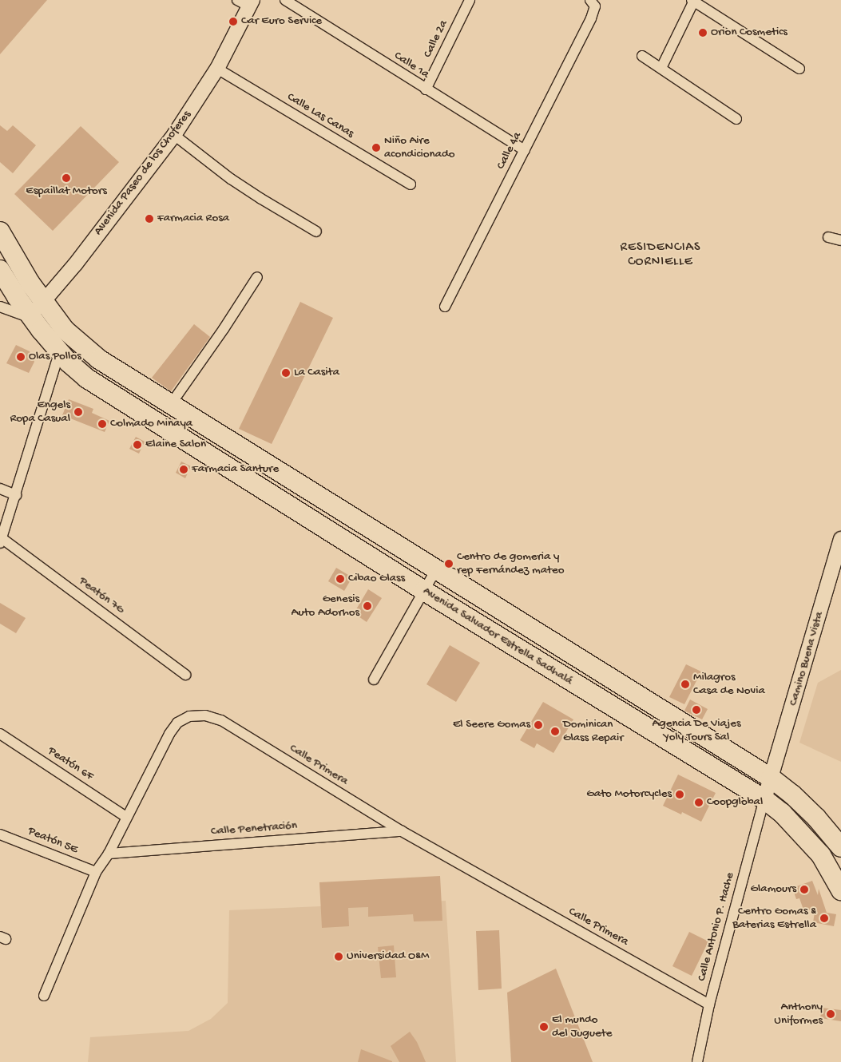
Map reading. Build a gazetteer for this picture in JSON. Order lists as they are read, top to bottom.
{
  "streets": {
    "highway": ["Avenida Salvador Estrella Sadhalá"],
    "street": [
      "Calle 2a",
      "Calle 1a",
      "Calle Las Canas",
      "Calle 4a",
      "Avenida Paseo de los Choferes",
      "Peatón 7G",
      "Camino Buena Vista",
      "Peatón 6F",
      "Calle Primera",
      "Calle Penetración",
      "Peatón 5E",
      "Calle Antonio P. Hache"
    ]
  },
  "crossings": [
    ["Calle 2a", "Calle 1a"],
    ["Calle 1a", "Calle 4a"],
    ["Calle Las Canas", "Avenida Paseo de los Choferes"],
    ["Avenida Paseo de los Choferes", "Avenida Salvador Estrella Sadhalá"],
    ["Avenida Salvador Estrella Sadhalá", "Camino Buena Vista"],
    ["Avenida Salvador Estrella Sadhalá", "Calle Antonio P. Hache"],
    ["Camino Buena Vista", "Calle Antonio P. Hache"],
    ["Peatón 6F", "Calle Primera"],
    ["Calle Primera", "Calle Penetración"],
    ["Calle Primera", "Peatón 5E"],
    ["Calle Primera", "Calle Antonio P. Hache"]
  ],
  "districts": ["RESIDENCIAS CORNIELLE"],
  "places": [
    "Car Euro Service",
    "Orion Cosmetics",
    "Niño Aire acondicionado",
    "Espaillat Motors",
    "Farmacia Rosa",
    "Olas Pollos",
    "La Casita",
    "Engels Ropa Casual",
    "Colmado Minaya",
    "Elaine Salon",
    "Farmacia Santure",
    "Centro de gomeria y rep Fernández mateo",
    "Cibao Glass",
    "Genesis Auto Adorhos",
    "Milagros Casa de Novia",
    "Agencia De Viajes Yoly Tours Sal",
    "El Seere Gomas",
    "Dominican Glass Repair",
    "Gato Motorcycles",
    "Coopglobal",
    "Glamours",
    "Centro Gomas & Baterias Estrella",
    "Universidad O&M",
    "Anthony Uniformes",
    "El mundo del Juguete"
  ]
}
